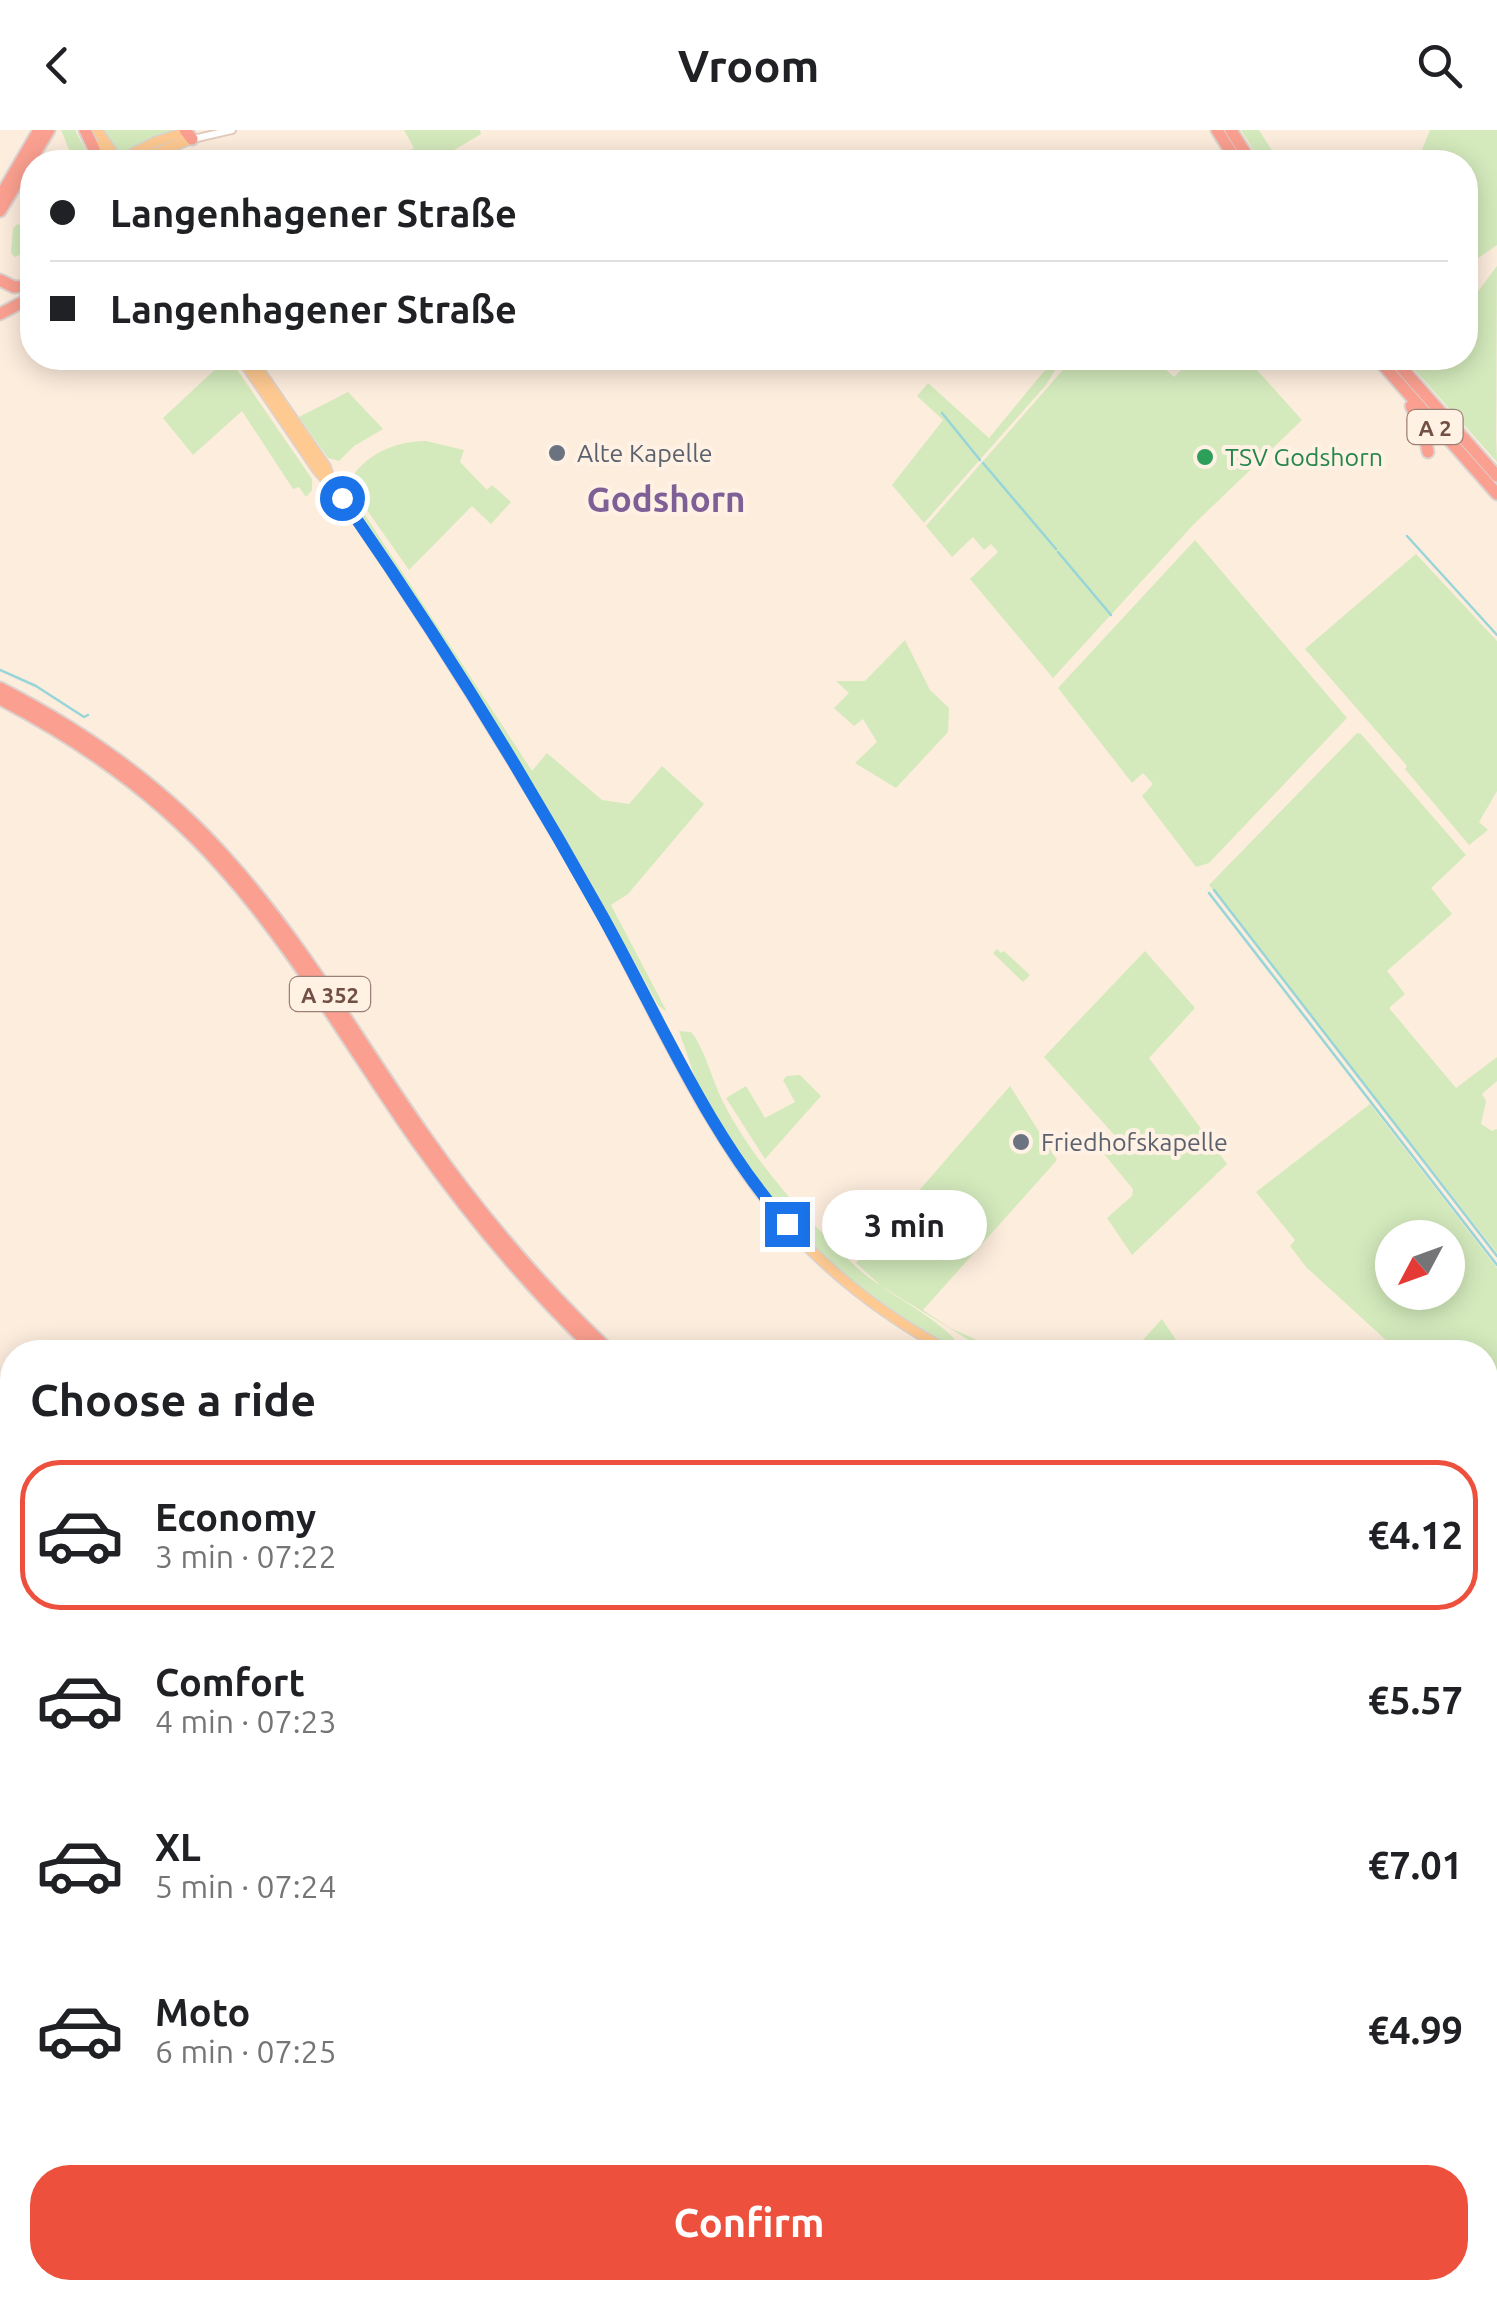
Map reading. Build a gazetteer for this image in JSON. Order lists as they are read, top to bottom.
{
  "streets": {
    "highway": ["A 2", "A 352"]
  },
  "districts": ["Godshorn"],
  "places": ["Alte Kapelle", "TSV Godshorn", "Friedhofskapelle"],
  "north": "bottom left",
  "page": {
    "header": "Vroom",
    "banner": ["Langenhagener Straße", "Langenhagener Straße"],
    "bubble": "3 min",
    "heading": "Choose a ride",
    "list": [
      {
        "name": "Economy",
        "note": "3 min · 07:22",
        "value": "€4.12"
      },
      {
        "name": "Comfort",
        "note": "4 min · 07:23",
        "value": "€5.57"
      },
      {
        "name": "XL",
        "note": "5 min · 07:24",
        "value": "€7.01"
      },
      {
        "name": "Moto",
        "note": "6 min · 07:25",
        "value": "€4.99"
      }
    ],
    "buttons": "Confirm"
  }
}
